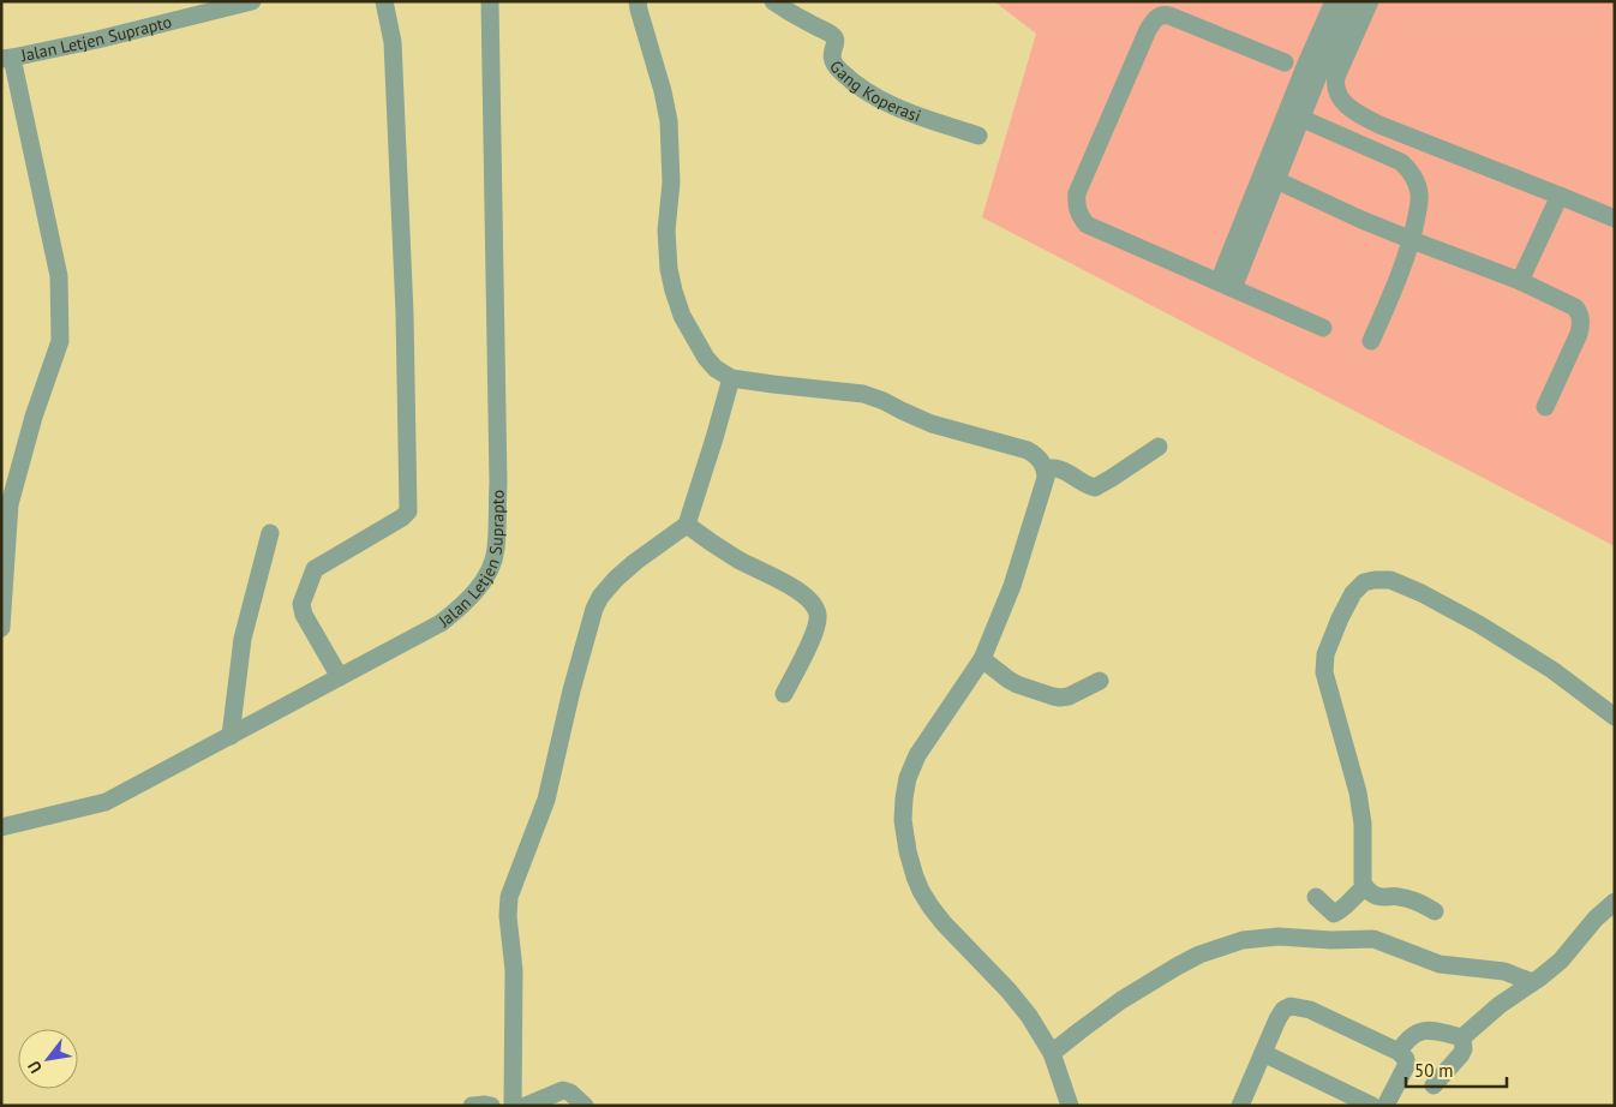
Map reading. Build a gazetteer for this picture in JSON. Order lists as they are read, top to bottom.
{
  "streets": {
    "street": ["Jalan Letjen Suprapto", "Gang Koperasi"]
  },
  "scale_bar": "50 m",
  "north": "bottom left"
}
